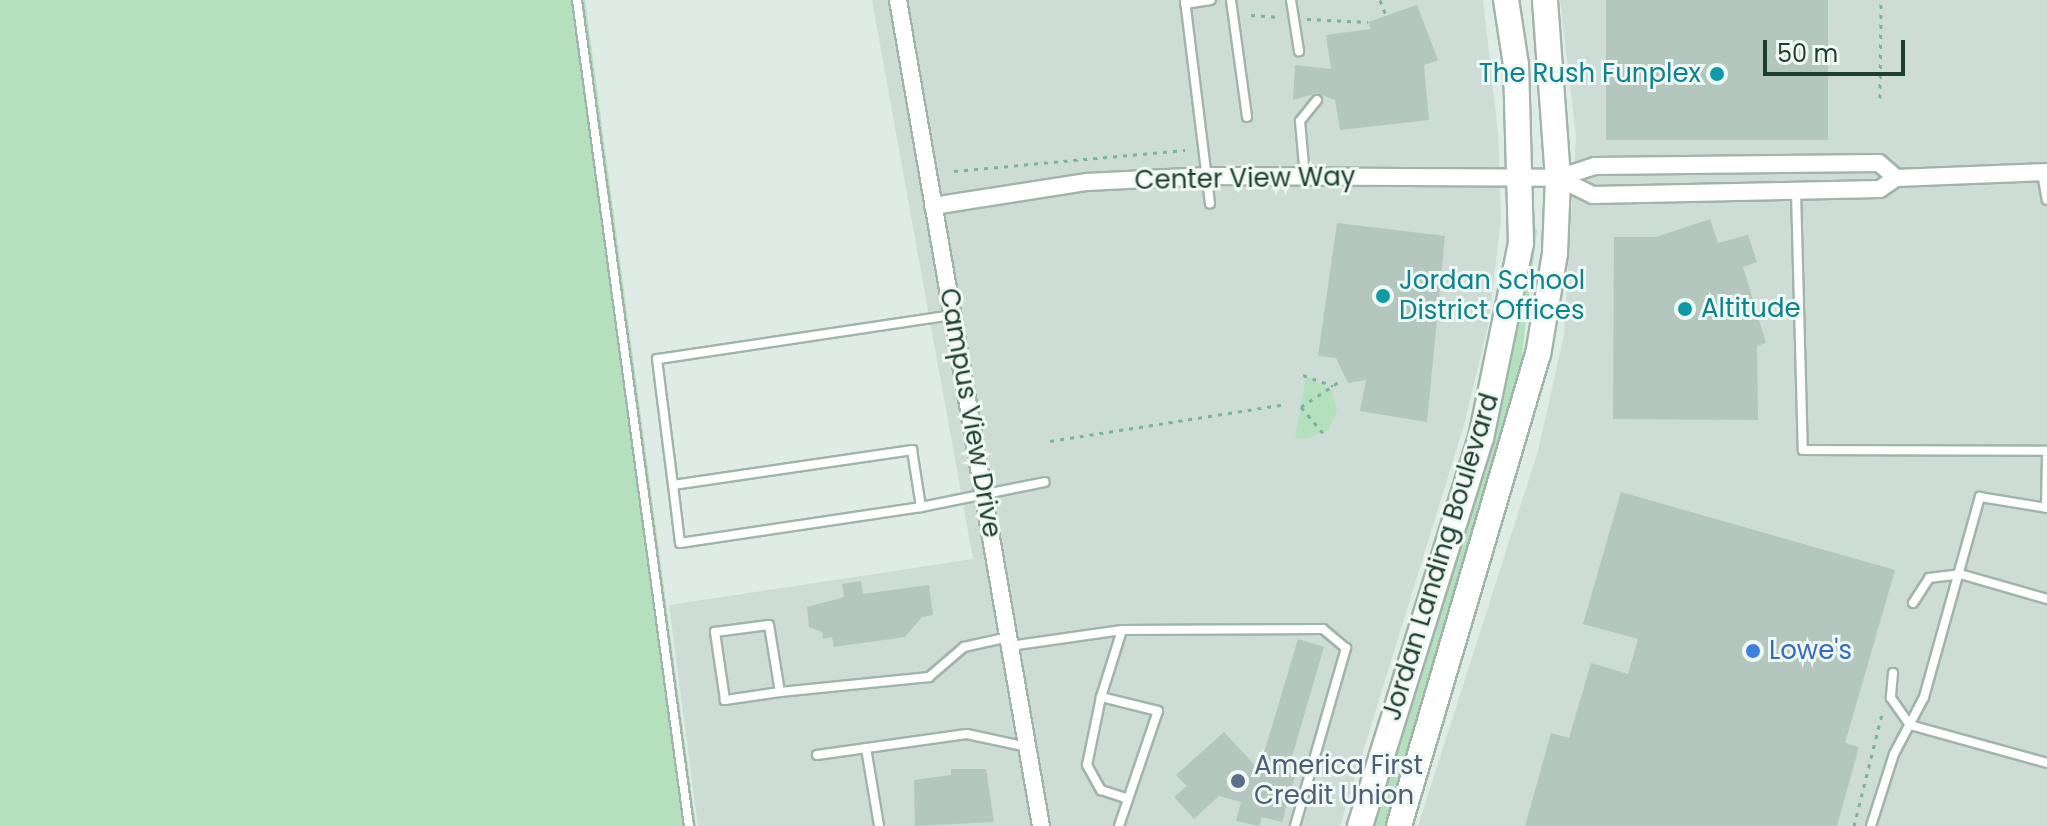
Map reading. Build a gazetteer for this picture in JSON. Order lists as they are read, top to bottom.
{
  "streets": {
    "main road": ["Jordan Landing Boulevard"],
    "street": ["Center View Way", "Campus View Drive"]
  },
  "crossings": [
    ["Center View Way", "Campus View Drive"],
    ["Center View Way", "Jordan Landing Boulevard"]
  ],
  "places": [
    "The Rush Funplex",
    "Jordan School District Offices",
    "Altitude",
    "Lowe's",
    "America First Credit Union"
  ],
  "scale_bar": "50 m"
}
